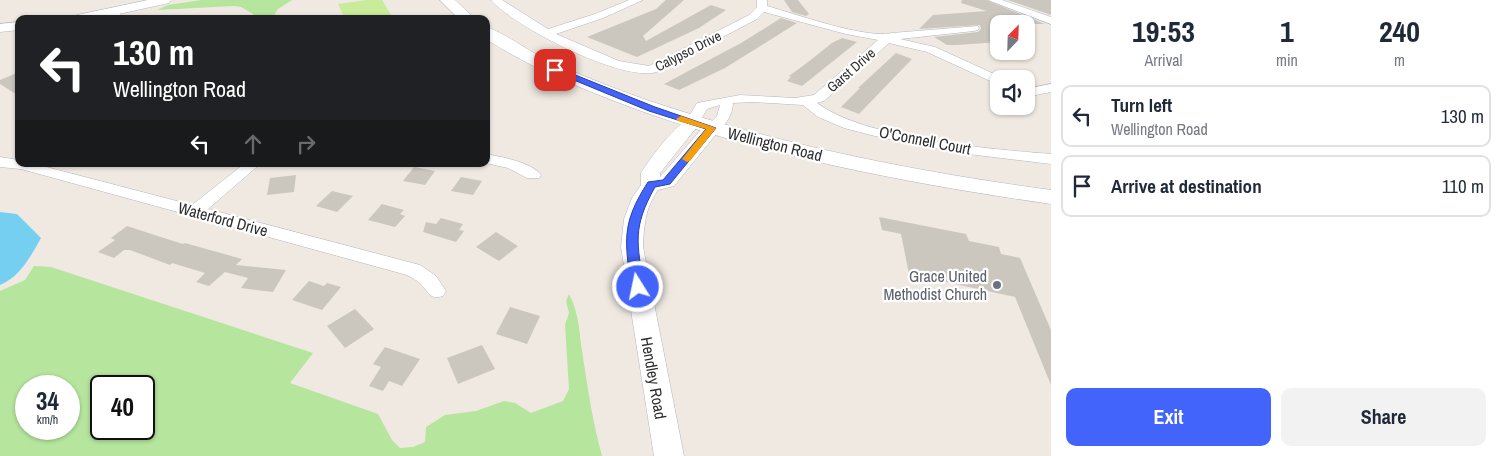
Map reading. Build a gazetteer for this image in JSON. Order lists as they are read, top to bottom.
{
  "streets": {
    "main road": ["Wellington Road"],
    "street": [
      "Calypso Drive",
      "Garst Drive",
      "O'Connell Court",
      "Waterford Drive",
      "Hendley Road"
    ]
  },
  "crossings": [
    ["Garst Drive", "O'Connell Court"],
    ["Wellington Road", "Hendley Road"]
  ],
  "places": ["Grace United Methodist Church"],
  "north": "top right",
  "page": {
    "eta": [
      "19:53",
      "Arrival",
      "1",
      "min",
      "240",
      "m"
    ],
    "turn": ["130 m", "Wellington Road"],
    "list": [
      {
        "name": "Turn left",
        "note": "Wellington Road",
        "value": "130 m"
      },
      {
        "name": "Arrive at destination",
        "value": "110 m"
      }
    ],
    "speed": "34 km/h",
    "limit": "40",
    "buttons": ["Exit", "Share"]
  }
}
